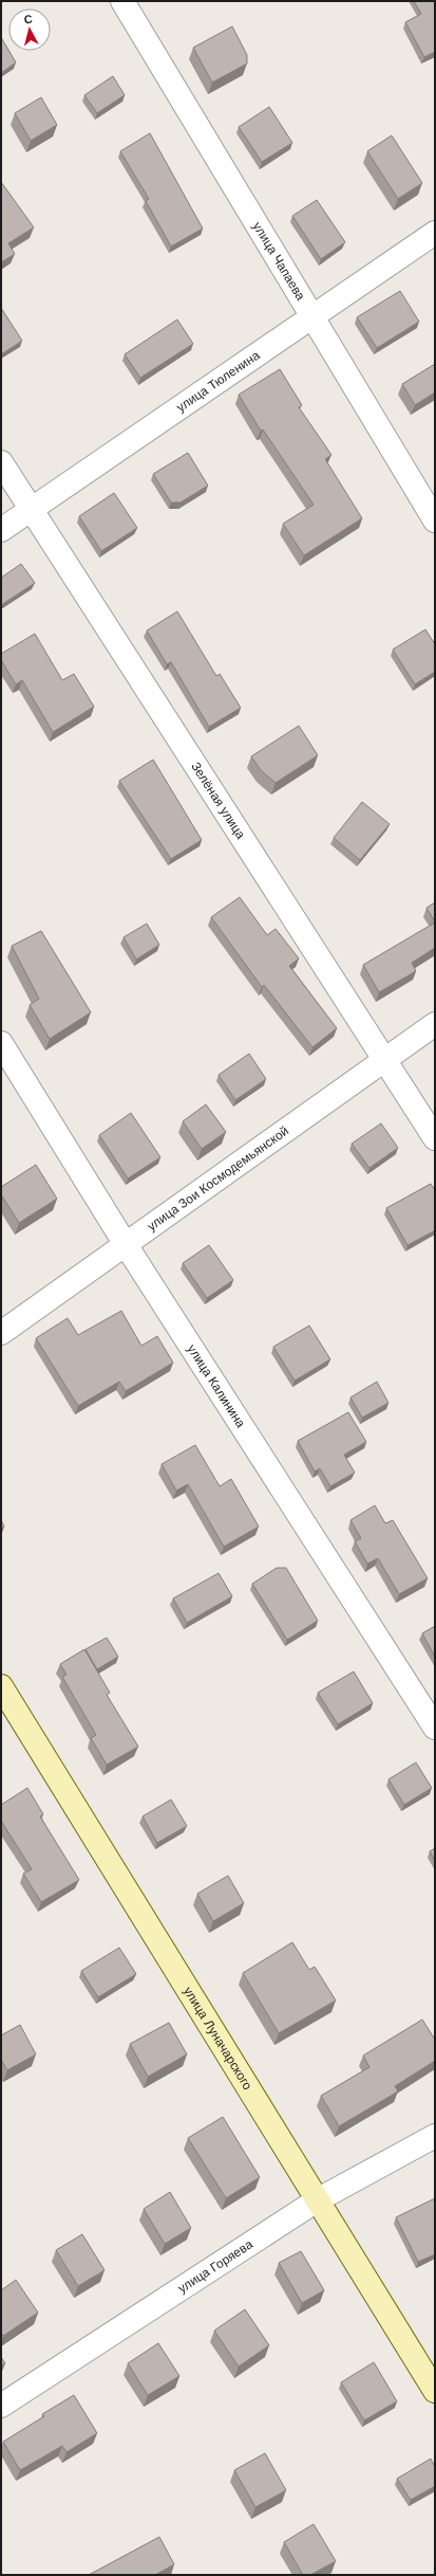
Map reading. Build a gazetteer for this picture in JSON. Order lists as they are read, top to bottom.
{
  "streets": {
    "main road": ["улица Луначарского"],
    "street": [
      "улица Чапаева",
      "улица Тюленина",
      "Зелёная улица",
      "улица Зои Космодемьянской",
      "улица Калинина",
      "улица Горяева"
    ]
  },
  "crossings": [
    ["улица Чапаева", "улица Тюленина"],
    ["улица Тюленина", "Зелёная улица"],
    ["Зелёная улица", "улица Зои Космодемьянской"],
    ["улица Зои Космодемьянской", "улица Калинина"],
    ["улица Луначарского", "улица Горяева"]
  ],
  "north": "top"
}
